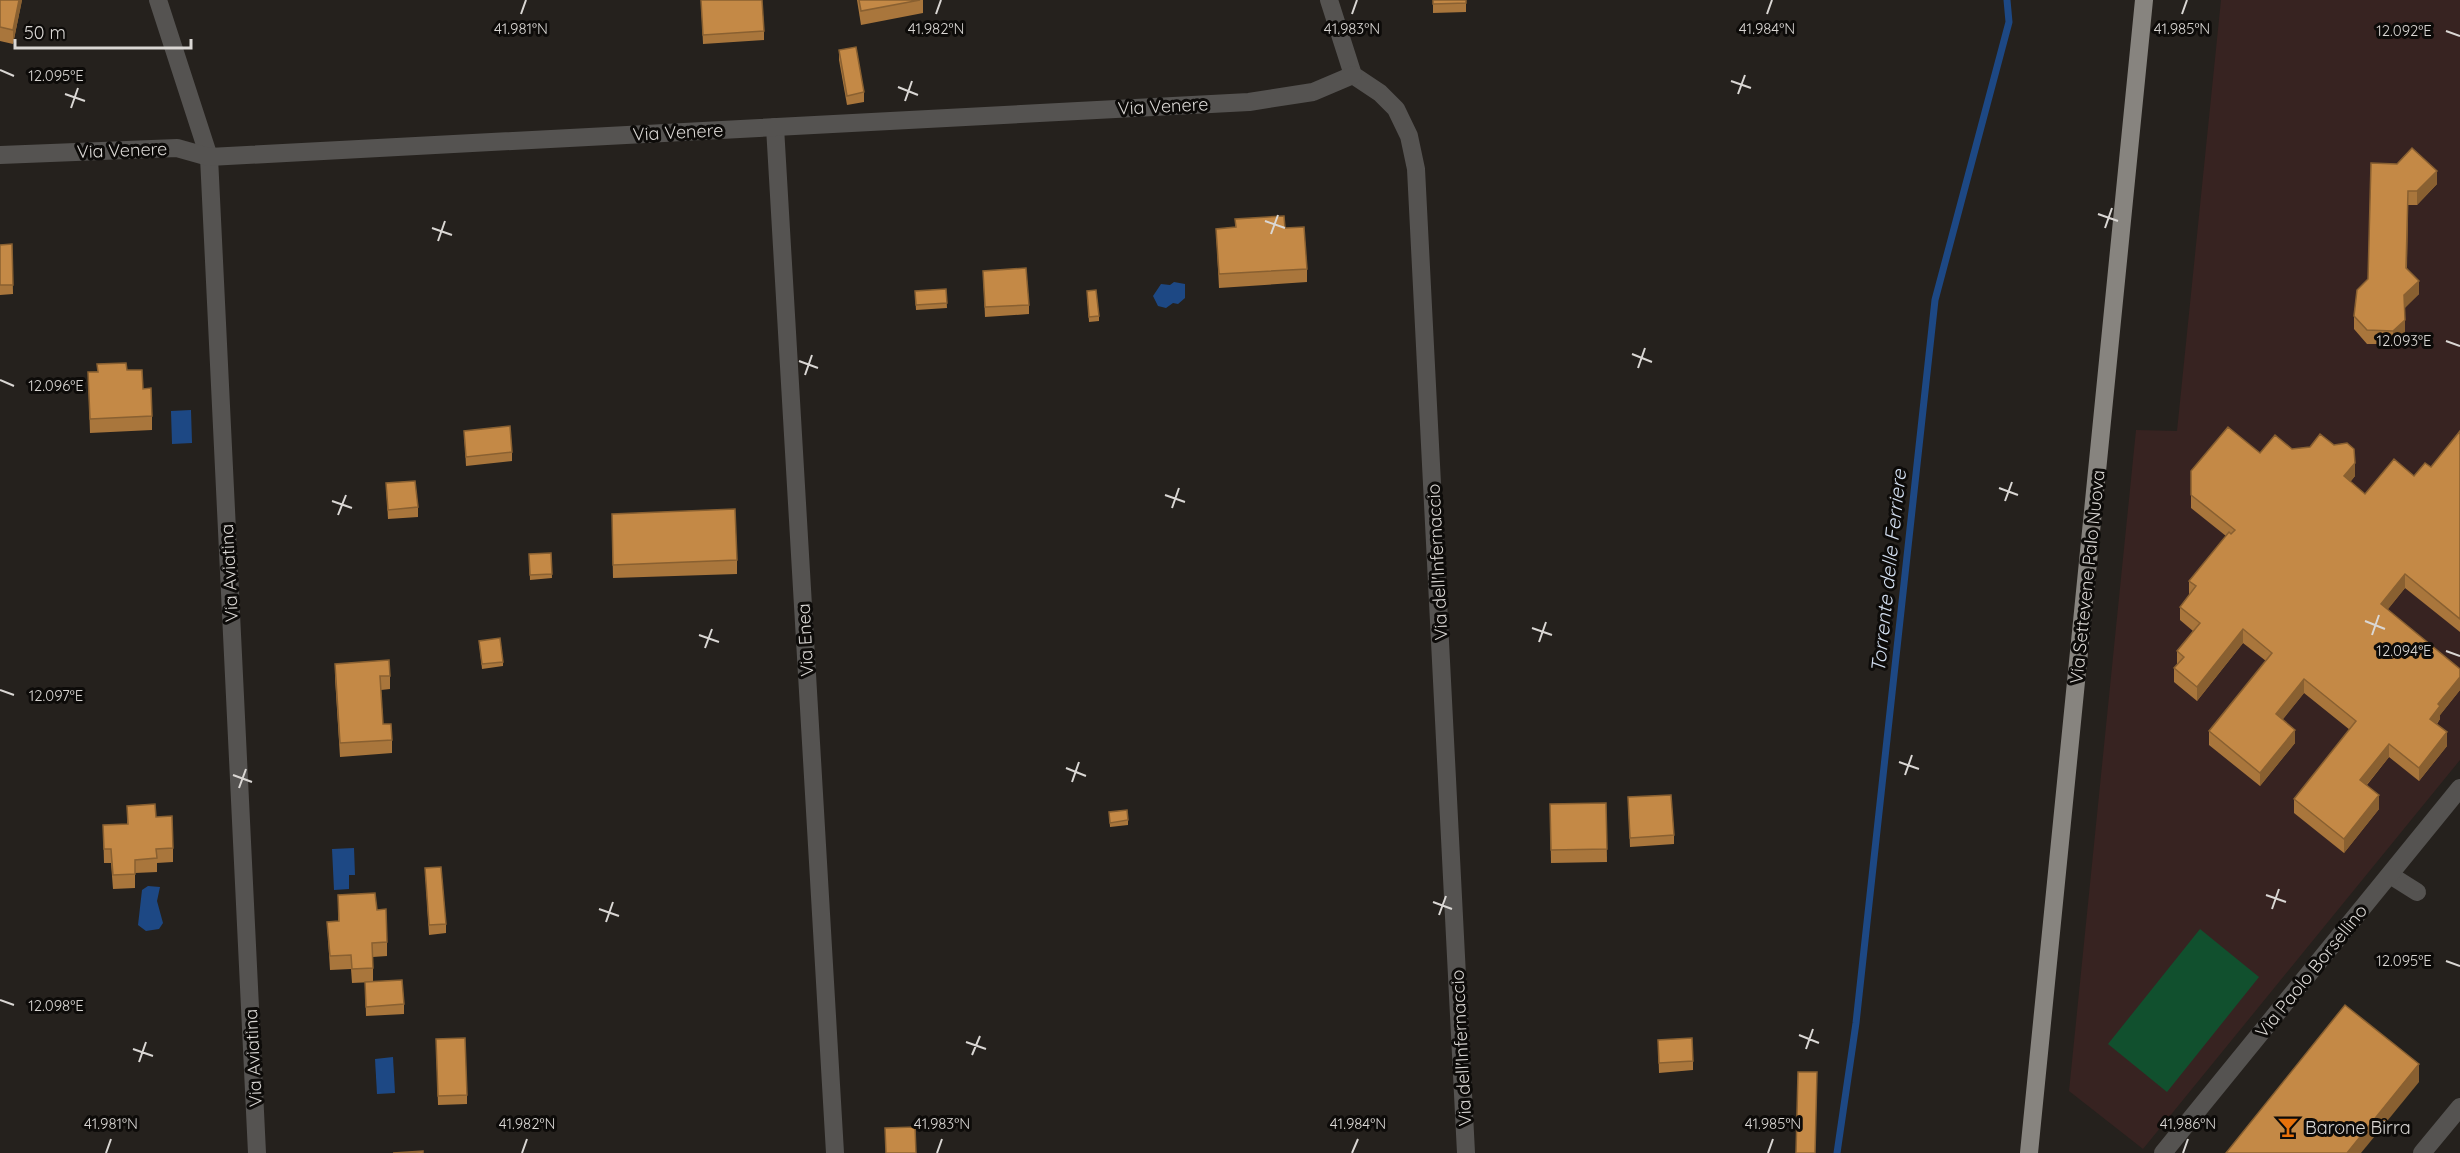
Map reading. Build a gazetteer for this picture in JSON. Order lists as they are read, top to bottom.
{
  "streets": {
    "main road": ["Via Settevene Palo Nuova"],
    "street": [
      "Via Venere",
      "Via dell'Infernaccio",
      "Via Aviatina",
      "Via Enea",
      "Via Paolo Borsellino"
    ]
  },
  "crossings": [
    ["Via Venere", "Via dell'Infernaccio"],
    ["Via Venere", "Via Aviatina"],
    ["Via Venere", "Via Enea"]
  ],
  "water": ["Torrente delle Ferriere"],
  "places": {
    "bar": ["Barone Birra"]
  },
  "scale_bar": "50 m",
  "coordinates": [
    "41.983°N",
    "41.984°N",
    "41.985°N",
    "41.981°N",
    "41.982°N",
    "12.092°E",
    "12.095°E",
    "12.093°E",
    "12.096°E",
    "12.094°E",
    "12.097°E",
    "12.098°E",
    "41.986°N"
  ]
}
